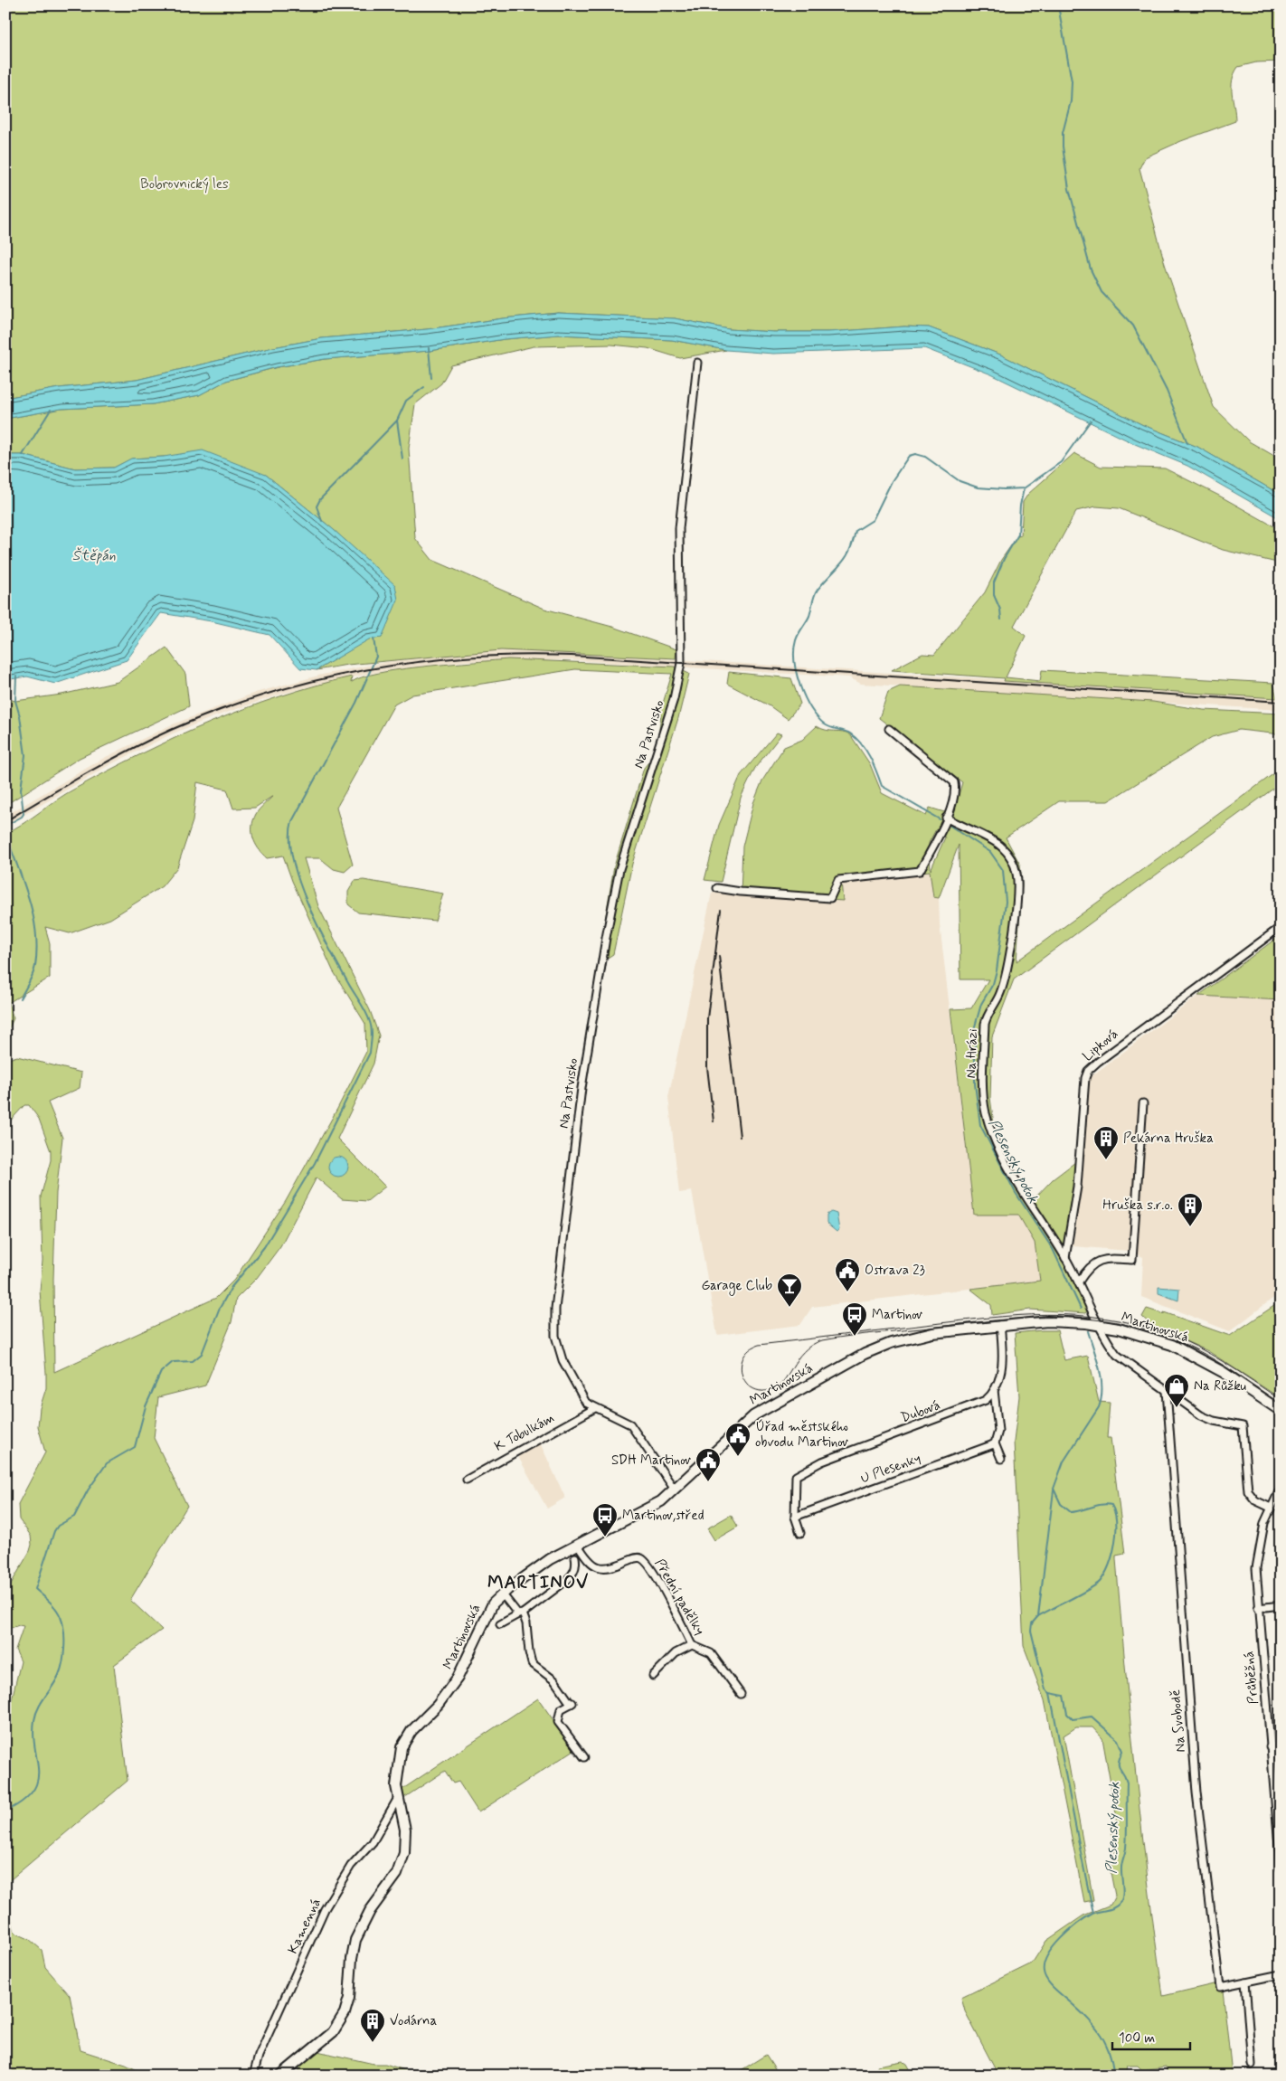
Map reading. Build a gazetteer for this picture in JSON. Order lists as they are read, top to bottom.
{
  "streets": {
    "street": [
      "Na Pastvisko",
      "Lipková",
      "Na Hrázi",
      "Martinovská",
      "Dubová",
      "K Tobulkám",
      "U Plesenky",
      "Přední padělky",
      "Průběžná",
      "Na Svobodě",
      "Kamenná"
    ]
  },
  "crossings": [
    ["Na Pastvisko", "Martinovská"],
    ["Na Pastvisko", "K Tobulkám"],
    ["Lipková", "Na Hrázi"],
    ["Na Hrázi", "Martinovská"],
    ["Martinovská", "Kamenná"],
    ["Dubová", "U Plesenky"]
  ],
  "districts": ["MARTINOV"],
  "water": ["Štěpán", "Plesenský potok"],
  "parks": ["Bobrovnický les"],
  "places": {
    "building": ["Pekárna Hruška", "Hruška s.r.o.", "Vodárna"],
    "public building": ["Ostrava 23", "Úřad městského obvodu Martinov", "SDH Martinov"],
    "bar": ["Garage Club"],
    "bus stop": ["Martinov", "Martinov,střed"],
    "shop": ["Na Růžku"]
  },
  "scale_bar": "100 m"
}
